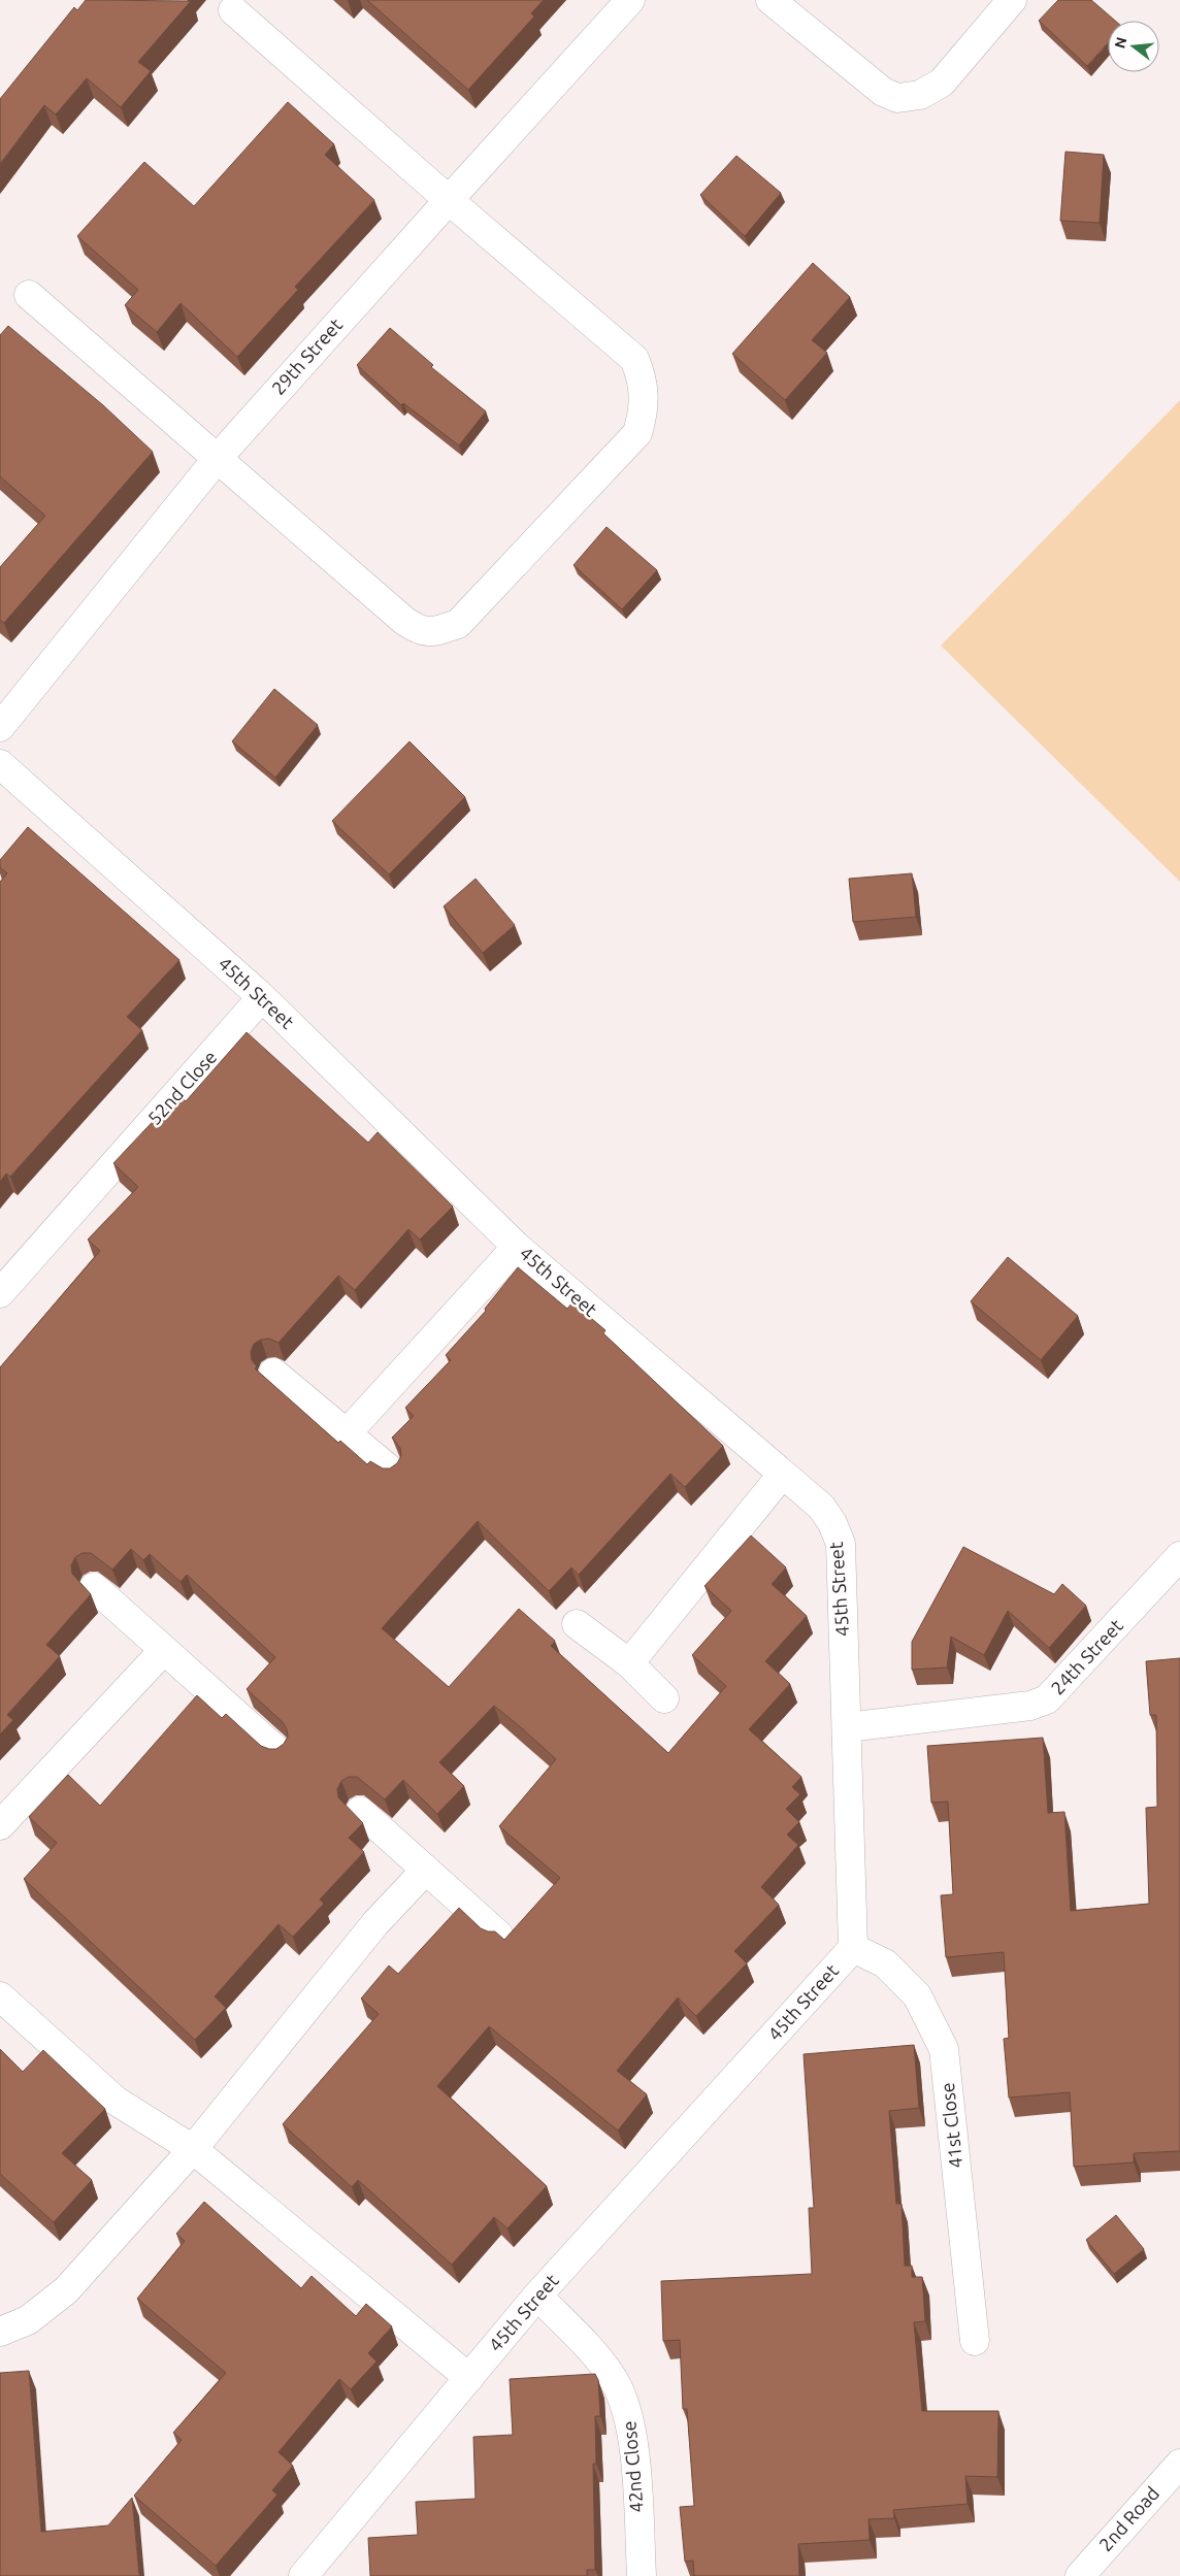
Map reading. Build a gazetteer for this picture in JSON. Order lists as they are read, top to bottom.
{
  "streets": {
    "street": [
      "29th Street",
      "45th Street",
      "52nd Close",
      "24th Street",
      "41st Close",
      "42nd Close",
      "2nd Road"
    ]
  },
  "crossings": [
    ["45th Street", "52nd Close"],
    ["45th Street", "24th Street"],
    ["45th Street", "41st Close"],
    ["45th Street", "42nd Close"]
  ],
  "north": "left"
}
